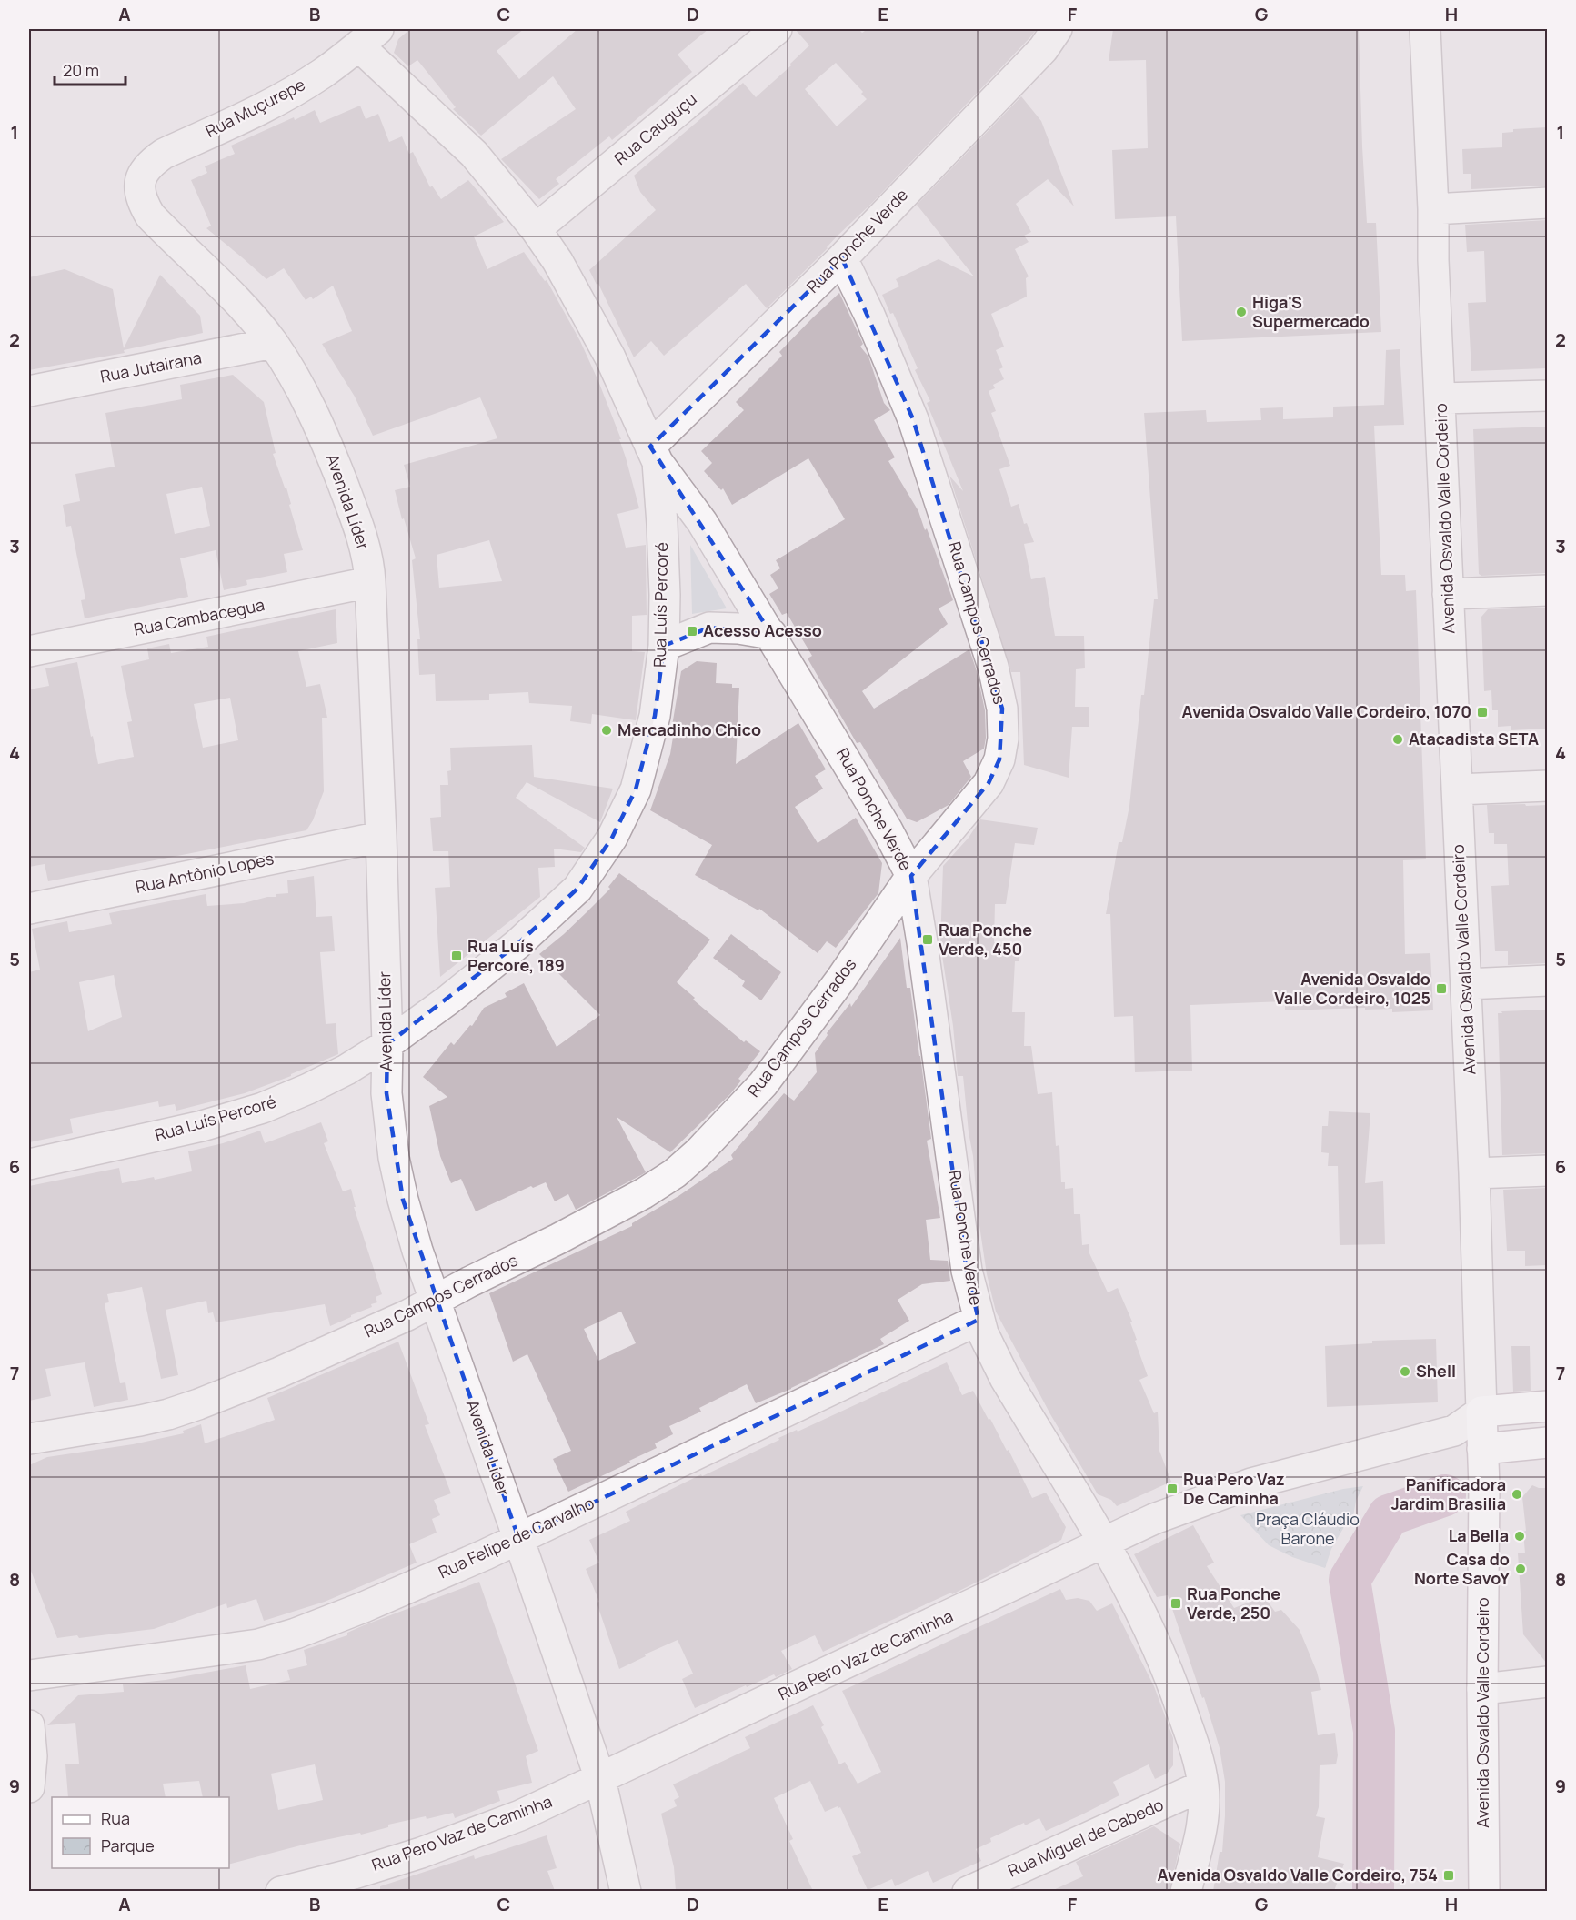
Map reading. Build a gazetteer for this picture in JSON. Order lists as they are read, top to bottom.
{
  "streets": {
    "main road": ["Avenida Osvaldo Valle Cordeiro"],
    "street": [
      "Rua Muçurepe",
      "Rua Cauguçu",
      "Rua Ponche Verde",
      "Rua Jutairana",
      "Avenida Líder",
      "Rua Luís Percoré",
      "Rua Cambacegua",
      "Rua Campos Cerrados",
      "Rua Antônio Lopes",
      "Rua Felipe de Carvalho",
      "Rua Pero Vaz de Caminha",
      "Rua Miguel de Cabedo"
    ]
  },
  "crossings": [
    ["Rua Muçurepe", "Avenida Líder"],
    ["Rua Ponche Verde", "Rua Luís Percoré"],
    ["Rua Ponche Verde", "Rua Campos Cerrados"],
    ["Rua Ponche Verde", "Rua Felipe de Carvalho"],
    ["Rua Ponche Verde", "Rua Pero Vaz de Caminha"],
    ["Rua Ponche Verde", "Rua Miguel de Cabedo"],
    ["Rua Jutairana", "Avenida Líder"],
    ["Avenida Líder", "Rua Luís Percoré"],
    ["Avenida Líder", "Rua Cambacegua"],
    ["Avenida Líder", "Rua Campos Cerrados"],
    ["Avenida Líder", "Rua Antônio Lopes"],
    ["Avenida Líder", "Rua Felipe de Carvalho"],
    ["Avenida Líder", "Rua Pero Vaz de Caminha"],
    ["Avenida Osvaldo Valle Cordeiro", "Rua Pero Vaz de Caminha"]
  ],
  "parks": ["Praça Cláudio Barone"],
  "places": {
    "other": [
      "Higa'S Supermercado",
      "Mercadinho Chico",
      "Atacadista SETA",
      "Shell",
      "Panificadora Jardim Brasilia",
      "La Bella",
      "Casa do Norte SavoY"
    ],
    "transit": [
      "Acesso Acesso",
      "Avenida Osvaldo Valle Cordeiro, 1070",
      "Rua Ponche Verde, 450",
      "Rua Luís Percore, 189",
      "Avenida Osvaldo Valle Cordeiro, 1025",
      "Rua Pero Vaz De Caminha",
      "Rua Ponche Verde, 250",
      "Avenida Osvaldo Valle Cordeiro, 754"
    ]
  },
  "legend": ["Rua", "Parque"],
  "scale_bar": "20 m",
  "grid": {
    "columns": [
      "A",
      "B",
      "C",
      "D",
      "E",
      "F",
      "G",
      "H"
    ],
    "rows": [
      "1",
      "2",
      "3",
      "4",
      "5",
      "6",
      "7",
      "8",
      "9"
    ]
  }
}
